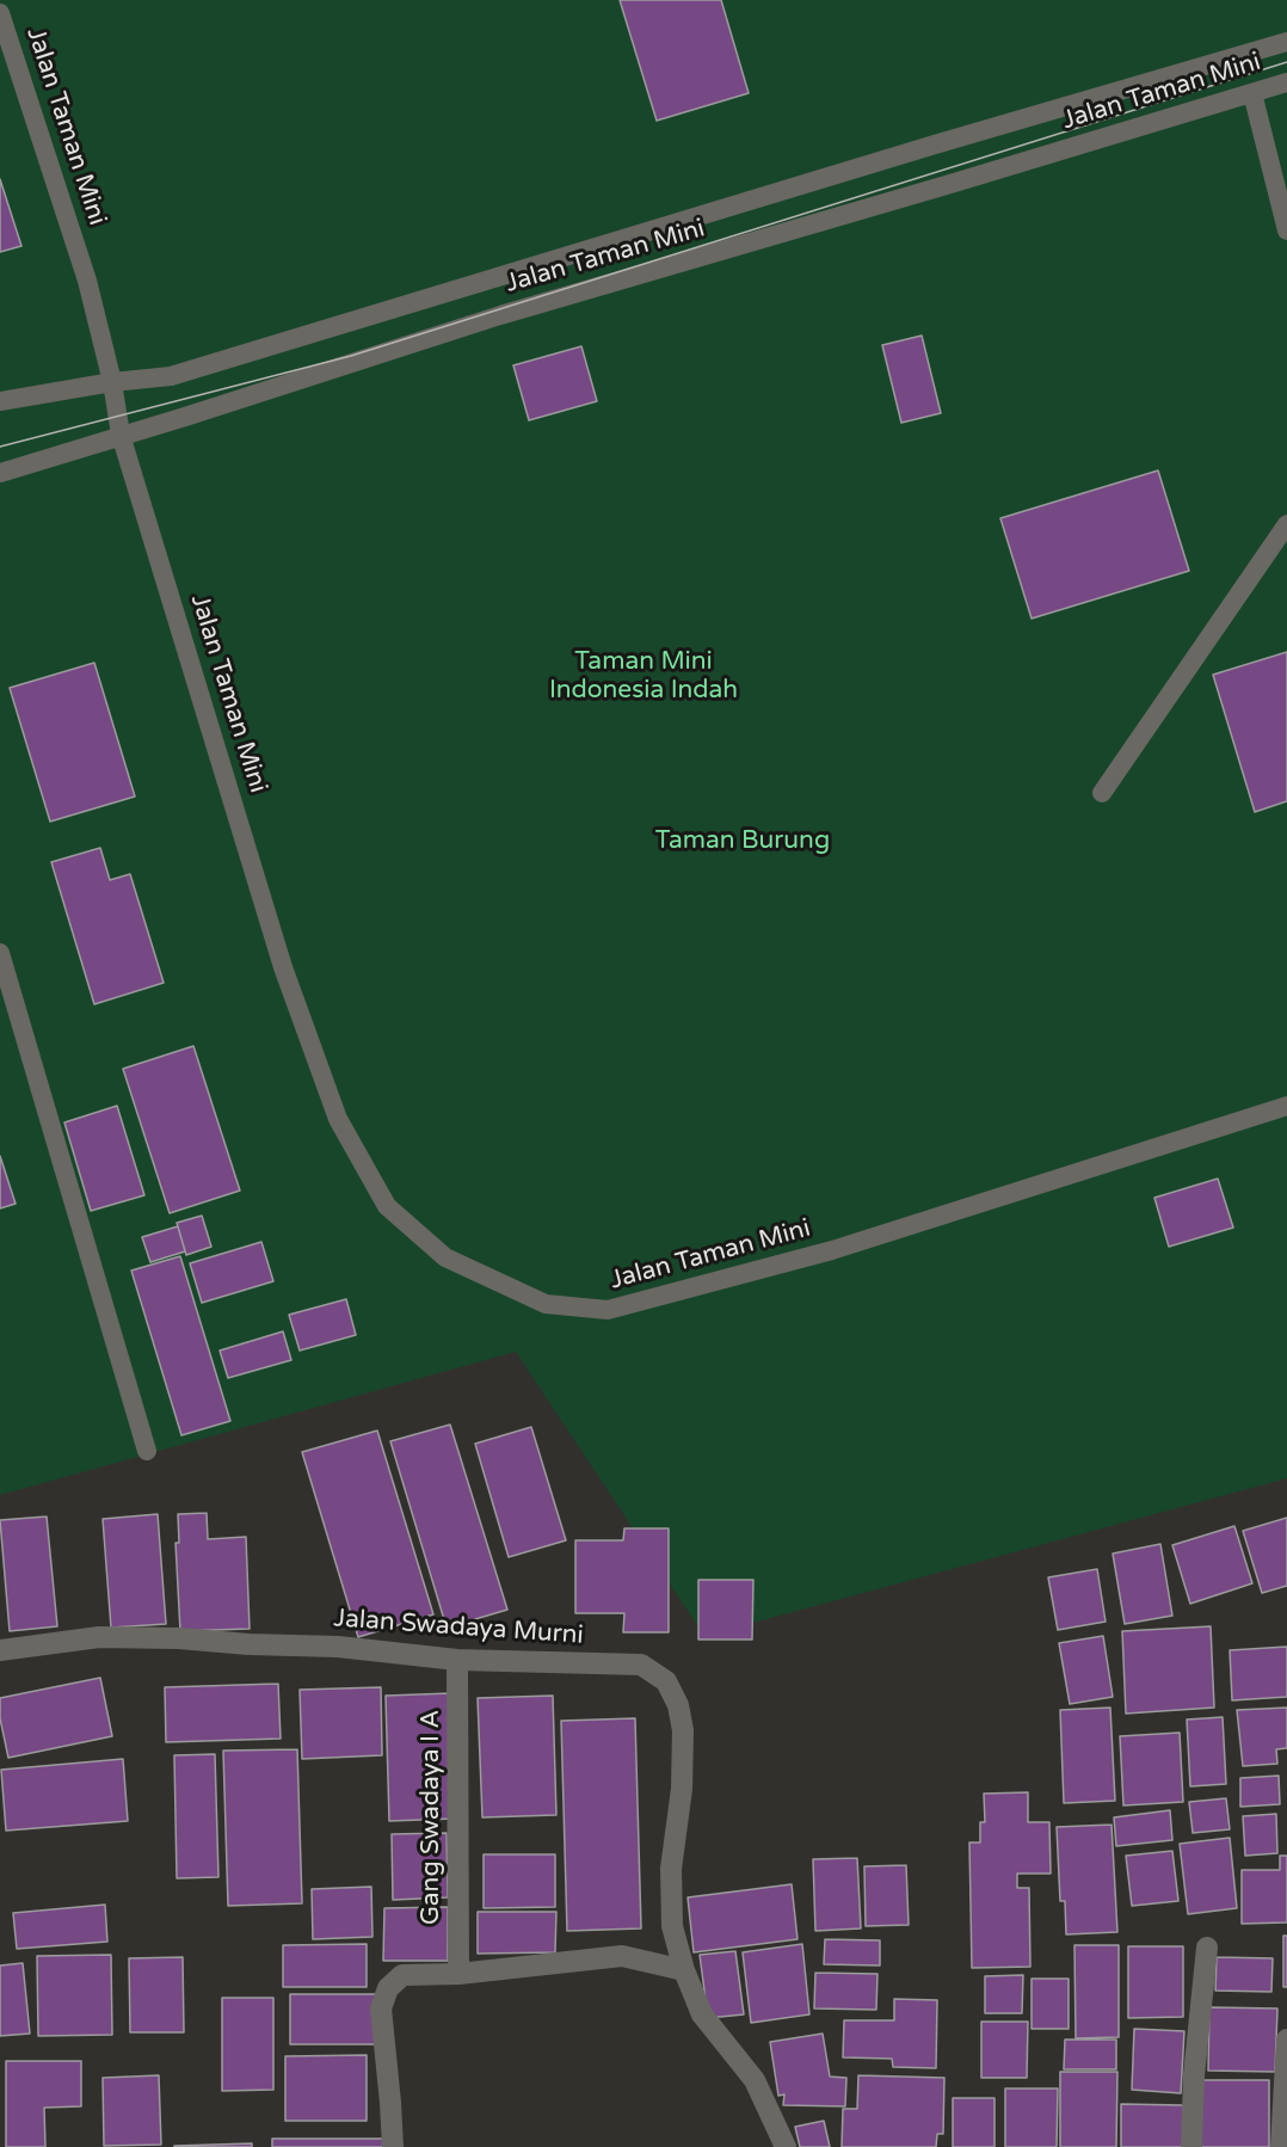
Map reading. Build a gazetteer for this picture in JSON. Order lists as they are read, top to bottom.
{
  "streets": {
    "street": ["Jalan Swadaya Murni", "Gang Swadaya I A"],
    "lane": ["Jalan Taman Mini"]
  },
  "crossings": [
    ["Jalan Swadaya Murni", "Gang Swadaya I A"]
  ],
  "parks": ["Taman Mini Indonesia Indah", "Taman Burung"]
}
